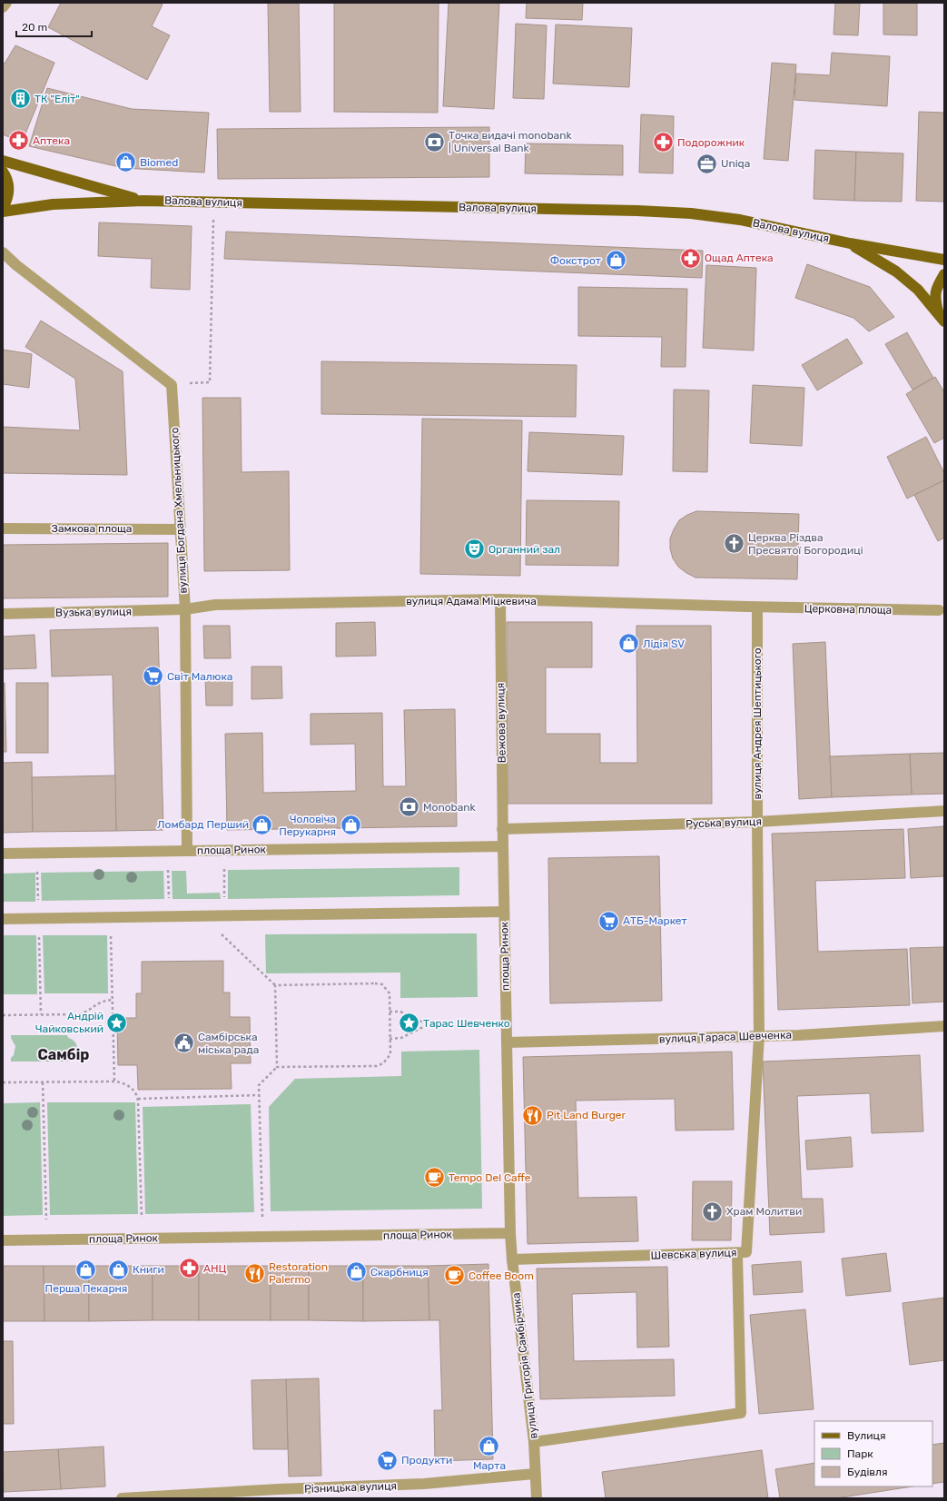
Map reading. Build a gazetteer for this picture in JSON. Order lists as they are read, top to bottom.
{
  "streets": {
    "main road": ["Валова вулиця"],
    "street": [
      "вулиця Богдана Хмельницького",
      "Замкова площа",
      "вулиця Адама Міцкевича",
      "Церковна площа",
      "Вузька вулиця",
      "Вежова вулиця",
      "вулиця Андрея Шептицького",
      "Руська вулиця",
      "площа Ринок",
      "вулиця Тараса Шевченка",
      "Шевська вулиця",
      "вулиця Григорія Самбірчика",
      "Різницька вулиця"
    ]
  },
  "crossings": [
    ["вулиця Богдана Хмельницького", "Замкова площа"],
    ["вулиця Богдана Хмельницького", "вулиця Адама Міцкевича"],
    ["вулиця Богдана Хмельницького", "Вузька вулиця"],
    ["вулиця Богдана Хмельницького", "площа Ринок"],
    ["вулиця Адама Міцкевича", "Церковна площа"],
    ["вулиця Адама Міцкевича", "Вузька вулиця"],
    ["вулиця Адама Міцкевича", "Вежова вулиця"],
    ["вулиця Адама Міцкевича", "вулиця Андрея Шептицького"],
    ["Церковна площа", "вулиця Андрея Шептицького"],
    ["Вежова вулиця", "Руська вулиця"],
    ["Вежова вулиця", "площа Ринок"],
    ["вулиця Андрея Шептицького", "Руська вулиця"],
    ["вулиця Андрея Шептицького", "вулиця Тараса Шевченка"],
    ["вулиця Андрея Шептицького", "Шевська вулиця"],
    ["площа Ринок", "вулиця Тараса Шевченка"],
    ["площа Ринок", "вулиця Григорія Самбірчика"],
    ["вулиця Тараса Шевченка", "Шевська вулиця"],
    ["Шевська вулиця", "вулиця Григорія Самбірчика"],
    ["вулиця Григорія Самбірчика", "Різницька вулиця"]
  ],
  "districts": ["Самбір"],
  "places": {
    "building": ["ТК \"Еліт\""],
    "pharmacy": [
      "Аптека",
      "Подорожник",
      "Ощад Аптека",
      "АНЦ"
    ],
    "bank": ["Точка видачі monobank | Universal Bank", "Monobank"],
    "shop": [
      "Biomed",
      "Фокстрот",
      "Лідія SV",
      "Ломбард Перший",
      "Чоловіча Перукарня",
      "Перша Пекарня",
      "Книги",
      "Скарбниця",
      "Марта"
    ],
    "office": ["Uniqa"],
    "church": ["Церква Різдва Пресвятої Богородиці", "Храм Молитви"],
    "theatre": ["Органний зал"],
    "supermarket": ["Світ Малюка", "АТБ-Маркет", "Продукти"],
    "place": ["Андрій Чайковський", "Тарас Шевченко"],
    "public building": ["Самбірська міська рада"],
    "restaurant": ["Pit Land Burger", "Restoration Palermo"],
    "cafe": ["Tempo Del Caffe", "Coffee Boom"]
  },
  "legend": ["Вулиця", "Парк", "Будівля"],
  "scale_bar": "20 m"
}
